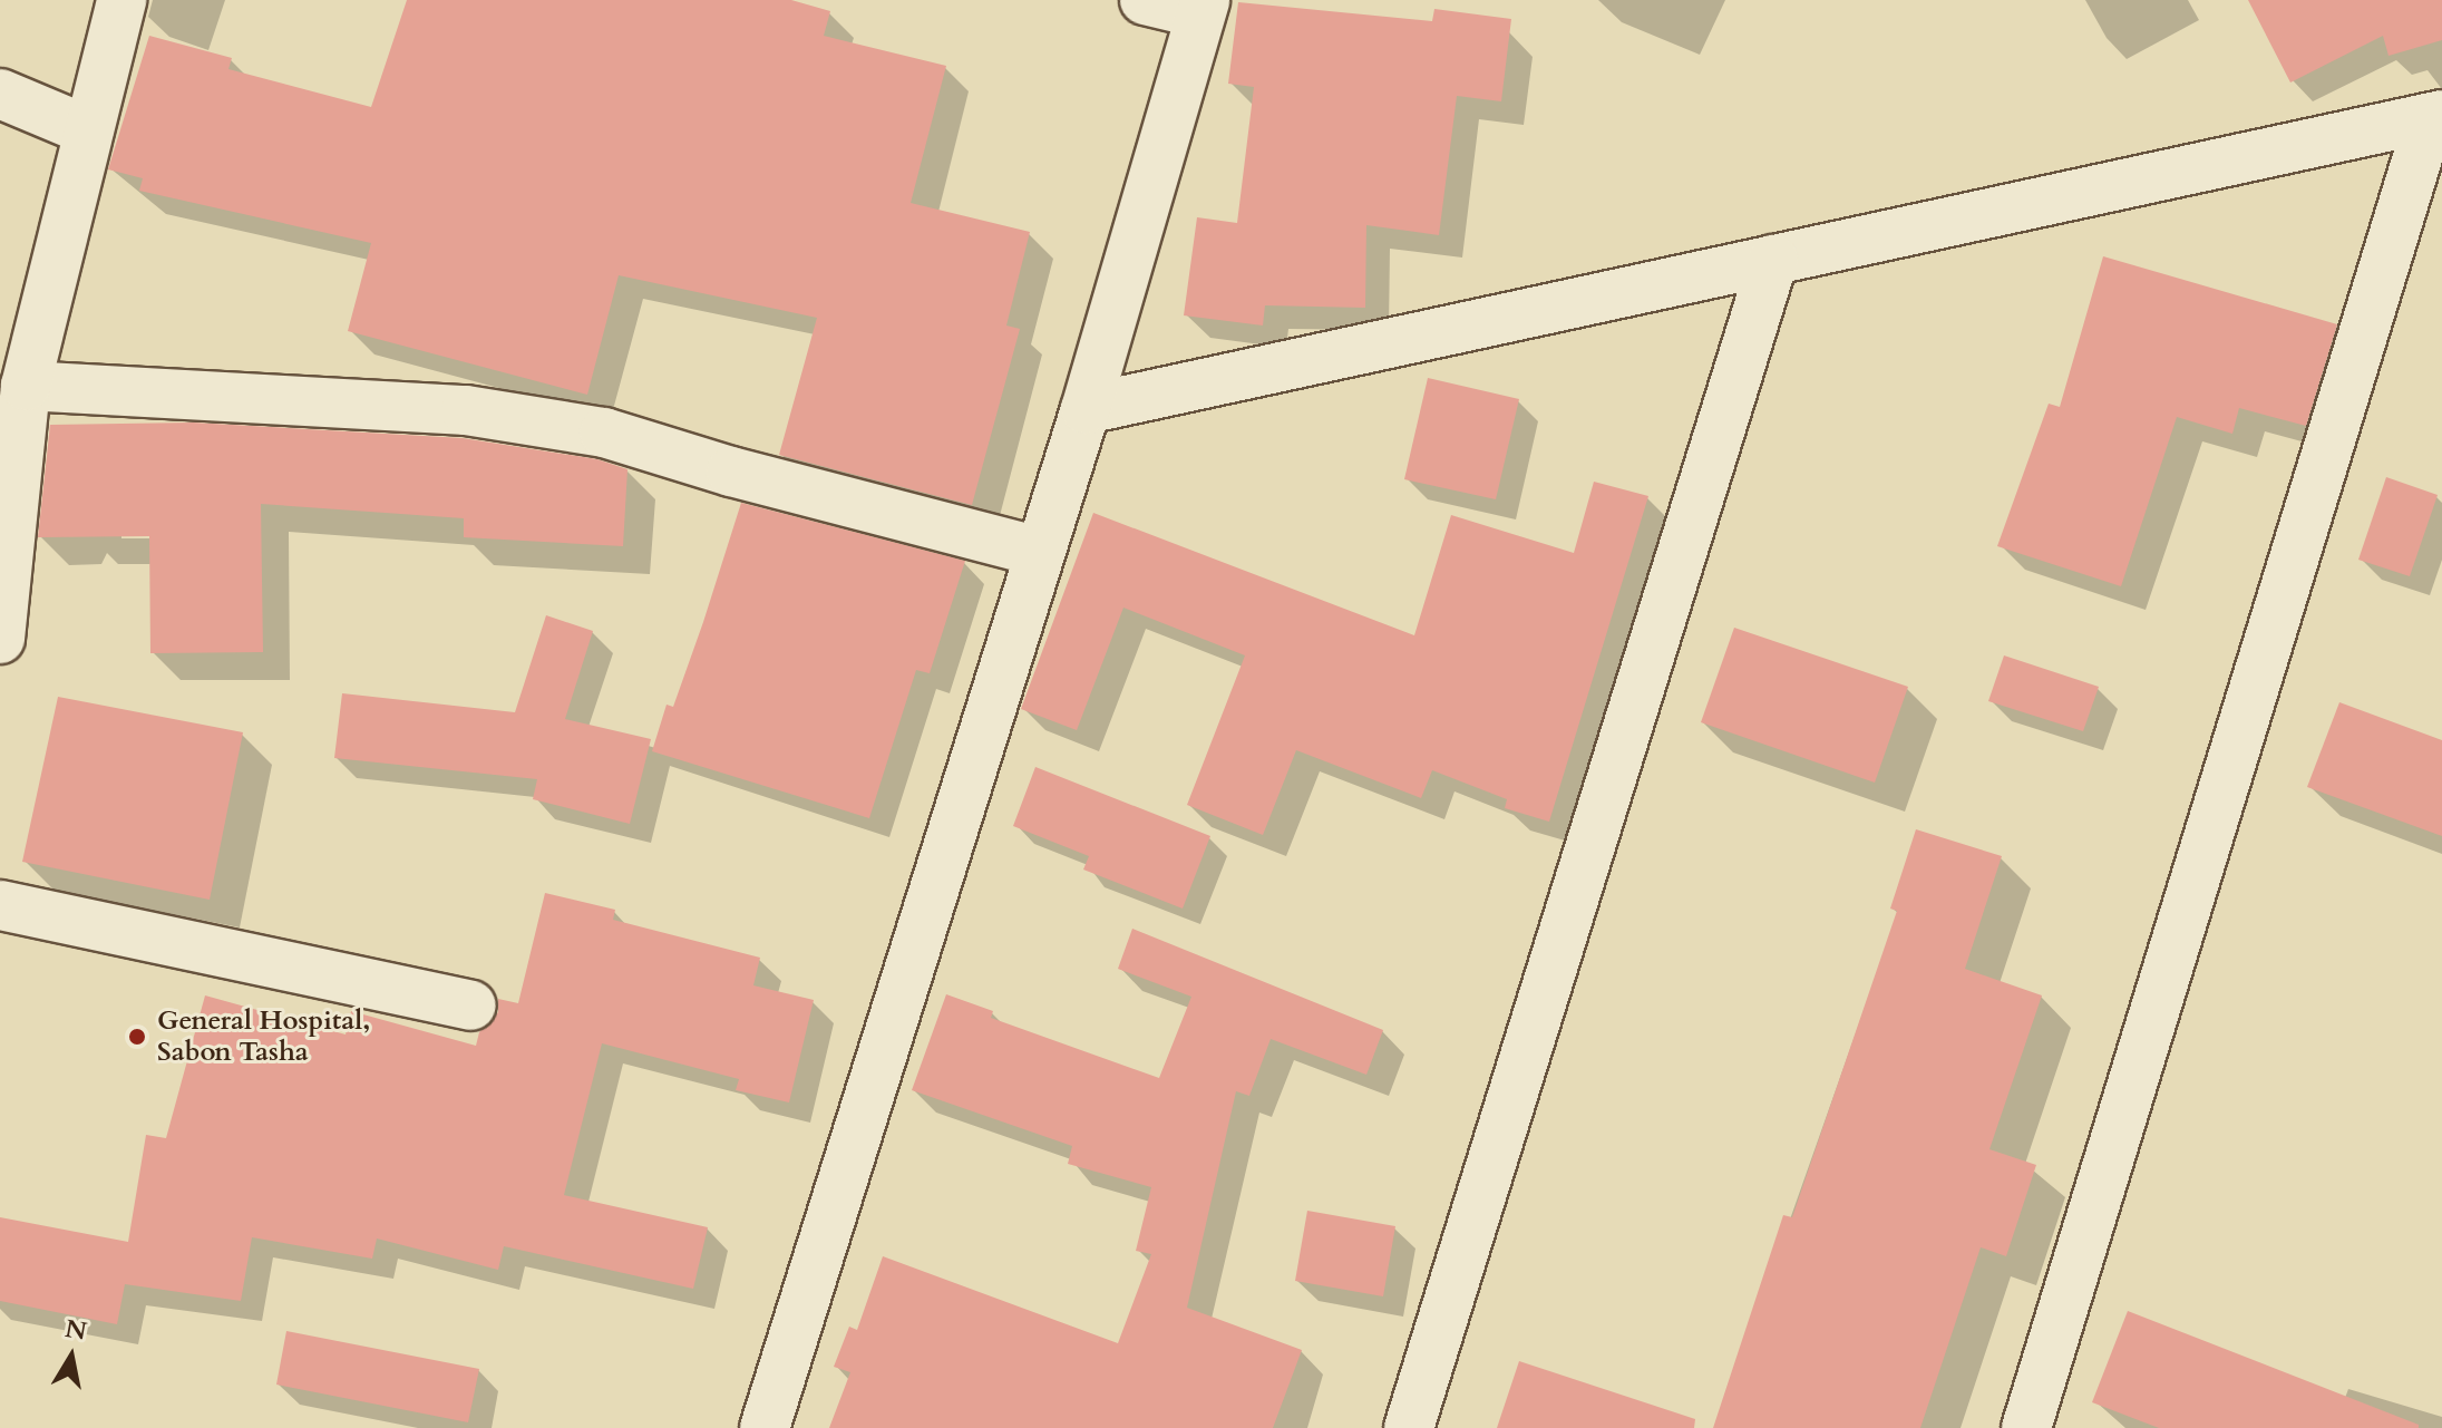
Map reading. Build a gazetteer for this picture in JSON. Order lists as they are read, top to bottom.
{
  "places": ["General Hospital, Sabon Tasha"],
  "north": "top"
}
